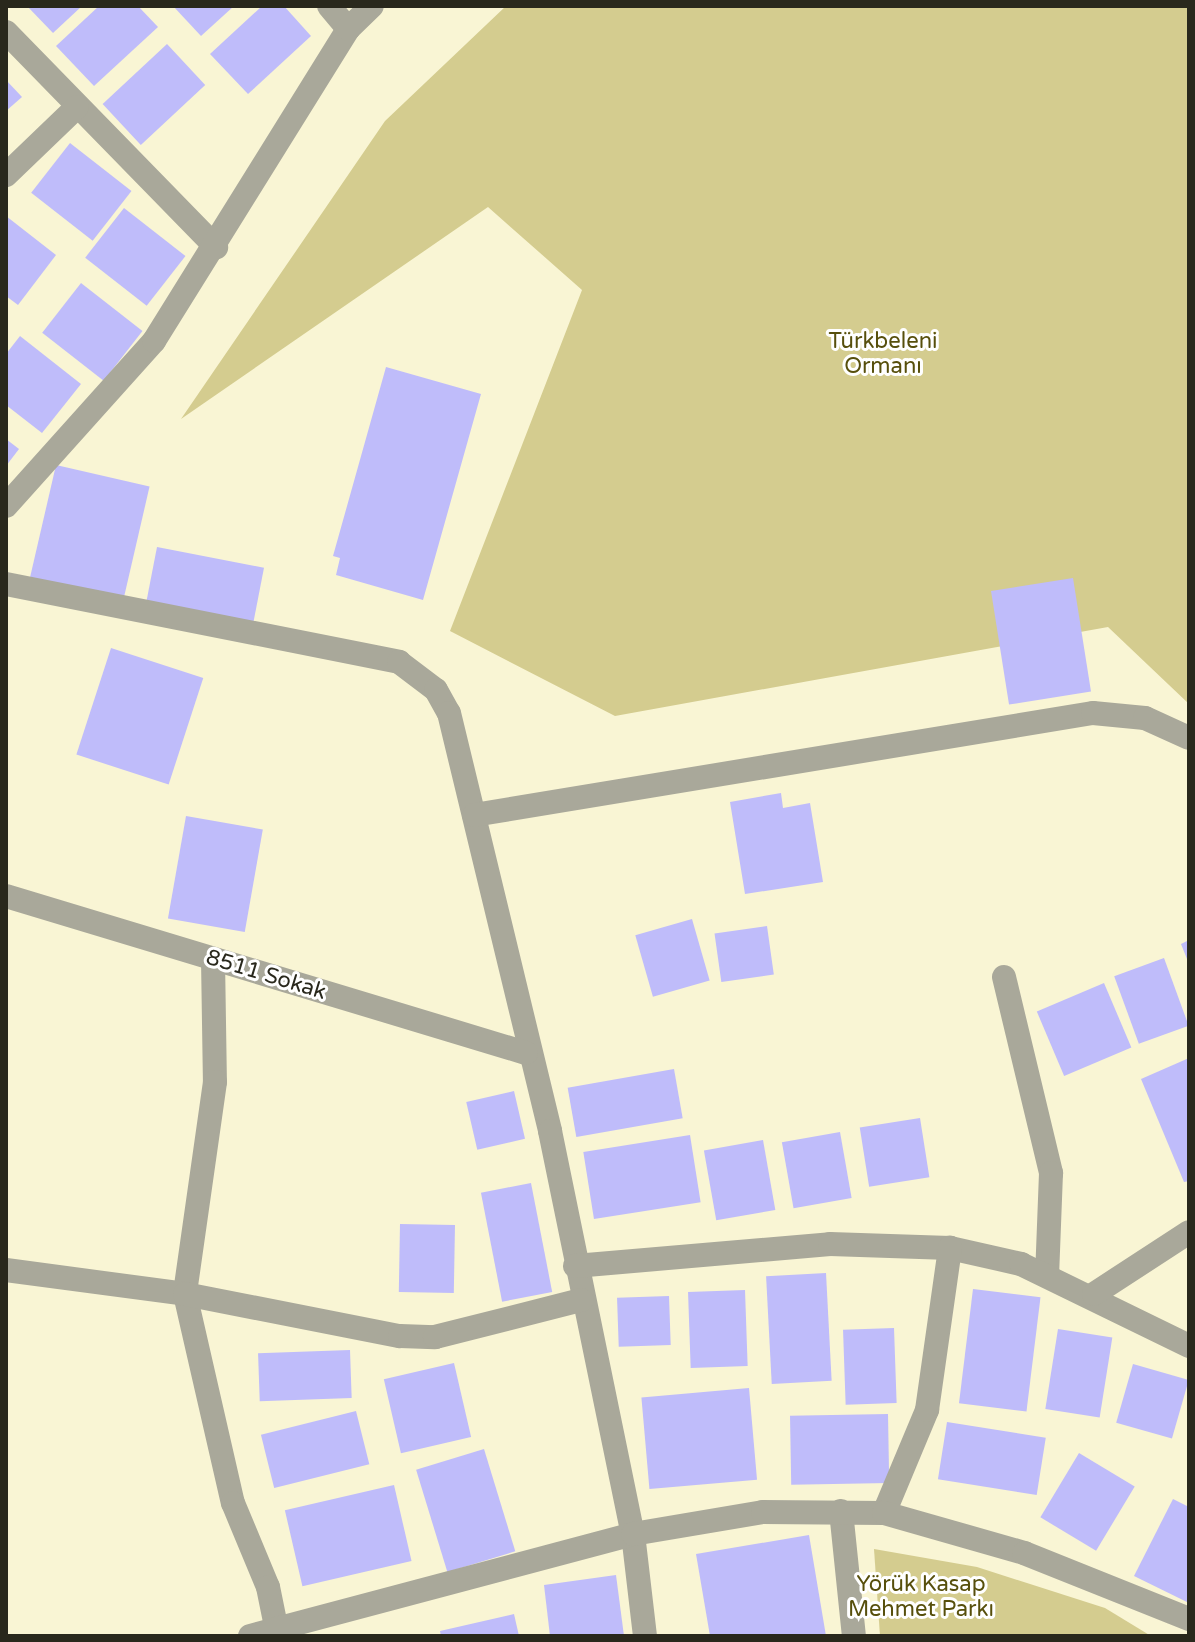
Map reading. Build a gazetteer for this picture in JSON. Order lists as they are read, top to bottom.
{
  "streets": {
    "street": ["8511 Sokak"]
  },
  "parks": ["Türkbeleni Ormanı", "Yörük Kasap Mehmet Parkı"]
}
